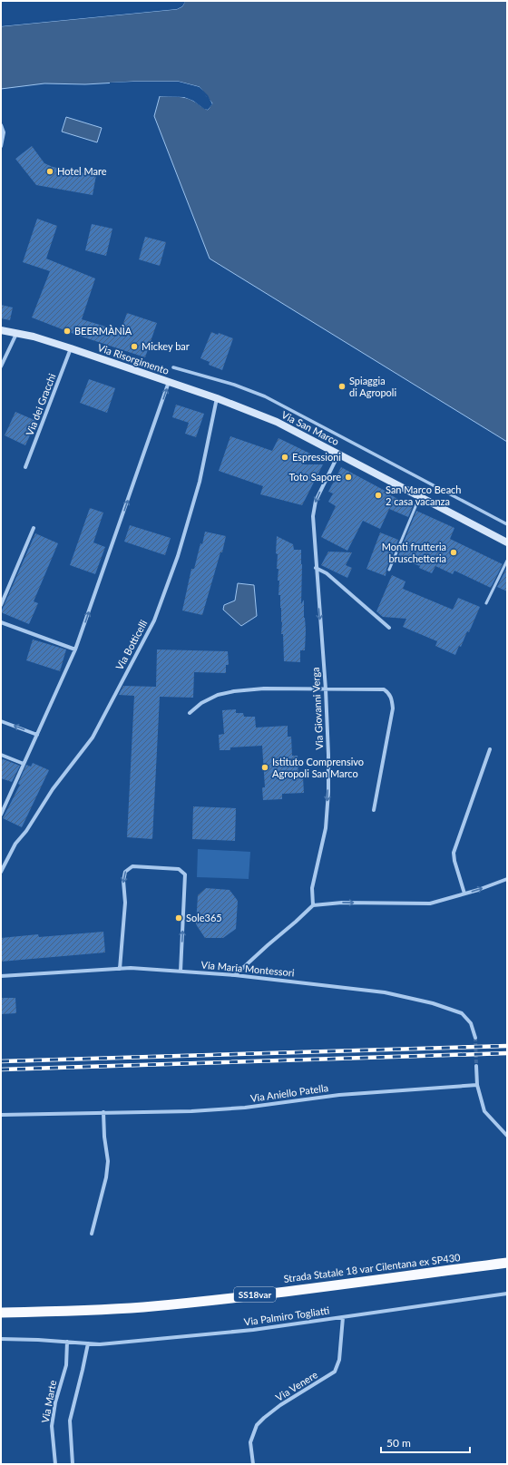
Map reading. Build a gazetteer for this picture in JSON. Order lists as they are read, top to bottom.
{
  "streets": {
    "highway": ["Strada Statale 18 var Cilentana ex SP430", "SS18var"],
    "main road": ["Via Risorgimento", "Via San Marco"],
    "street": [
      "Via dei Gracchi",
      "Via Botticelli",
      "Via Giovanni Verga",
      "Via Maria Montessori",
      "Via Aniello Patella",
      "Via Palmiro Togliatti",
      "Via Venere",
      "Via Marte"
    ]
  },
  "crossings": [
    ["Via Risorgimento", "Via dei Gracchi"],
    ["Via Risorgimento", "Via San Marco"],
    ["Via Risorgimento", "Via Botticelli"],
    ["Via San Marco", "Via Botticelli"],
    ["Via San Marco", "Via Giovanni Verga"],
    ["Via Palmiro Togliatti", "Via Venere"],
    ["Via Palmiro Togliatti", "Via Marte"]
  ],
  "one_way": ["Via Giovanni Verga"],
  "places": [
    "Hotel Mare",
    "BEERMÀNÌA",
    "Mickey bar",
    "Spiaggia di Agropoli",
    "Espressioni",
    "Toto Sapore",
    "San Marco Beach 2 casa vacanza",
    "Monti frutteria bruschetteria",
    "Istituto Comprensivo Agropoli San Marco",
    "Sole365"
  ],
  "scale_bar": "50 m"
}
